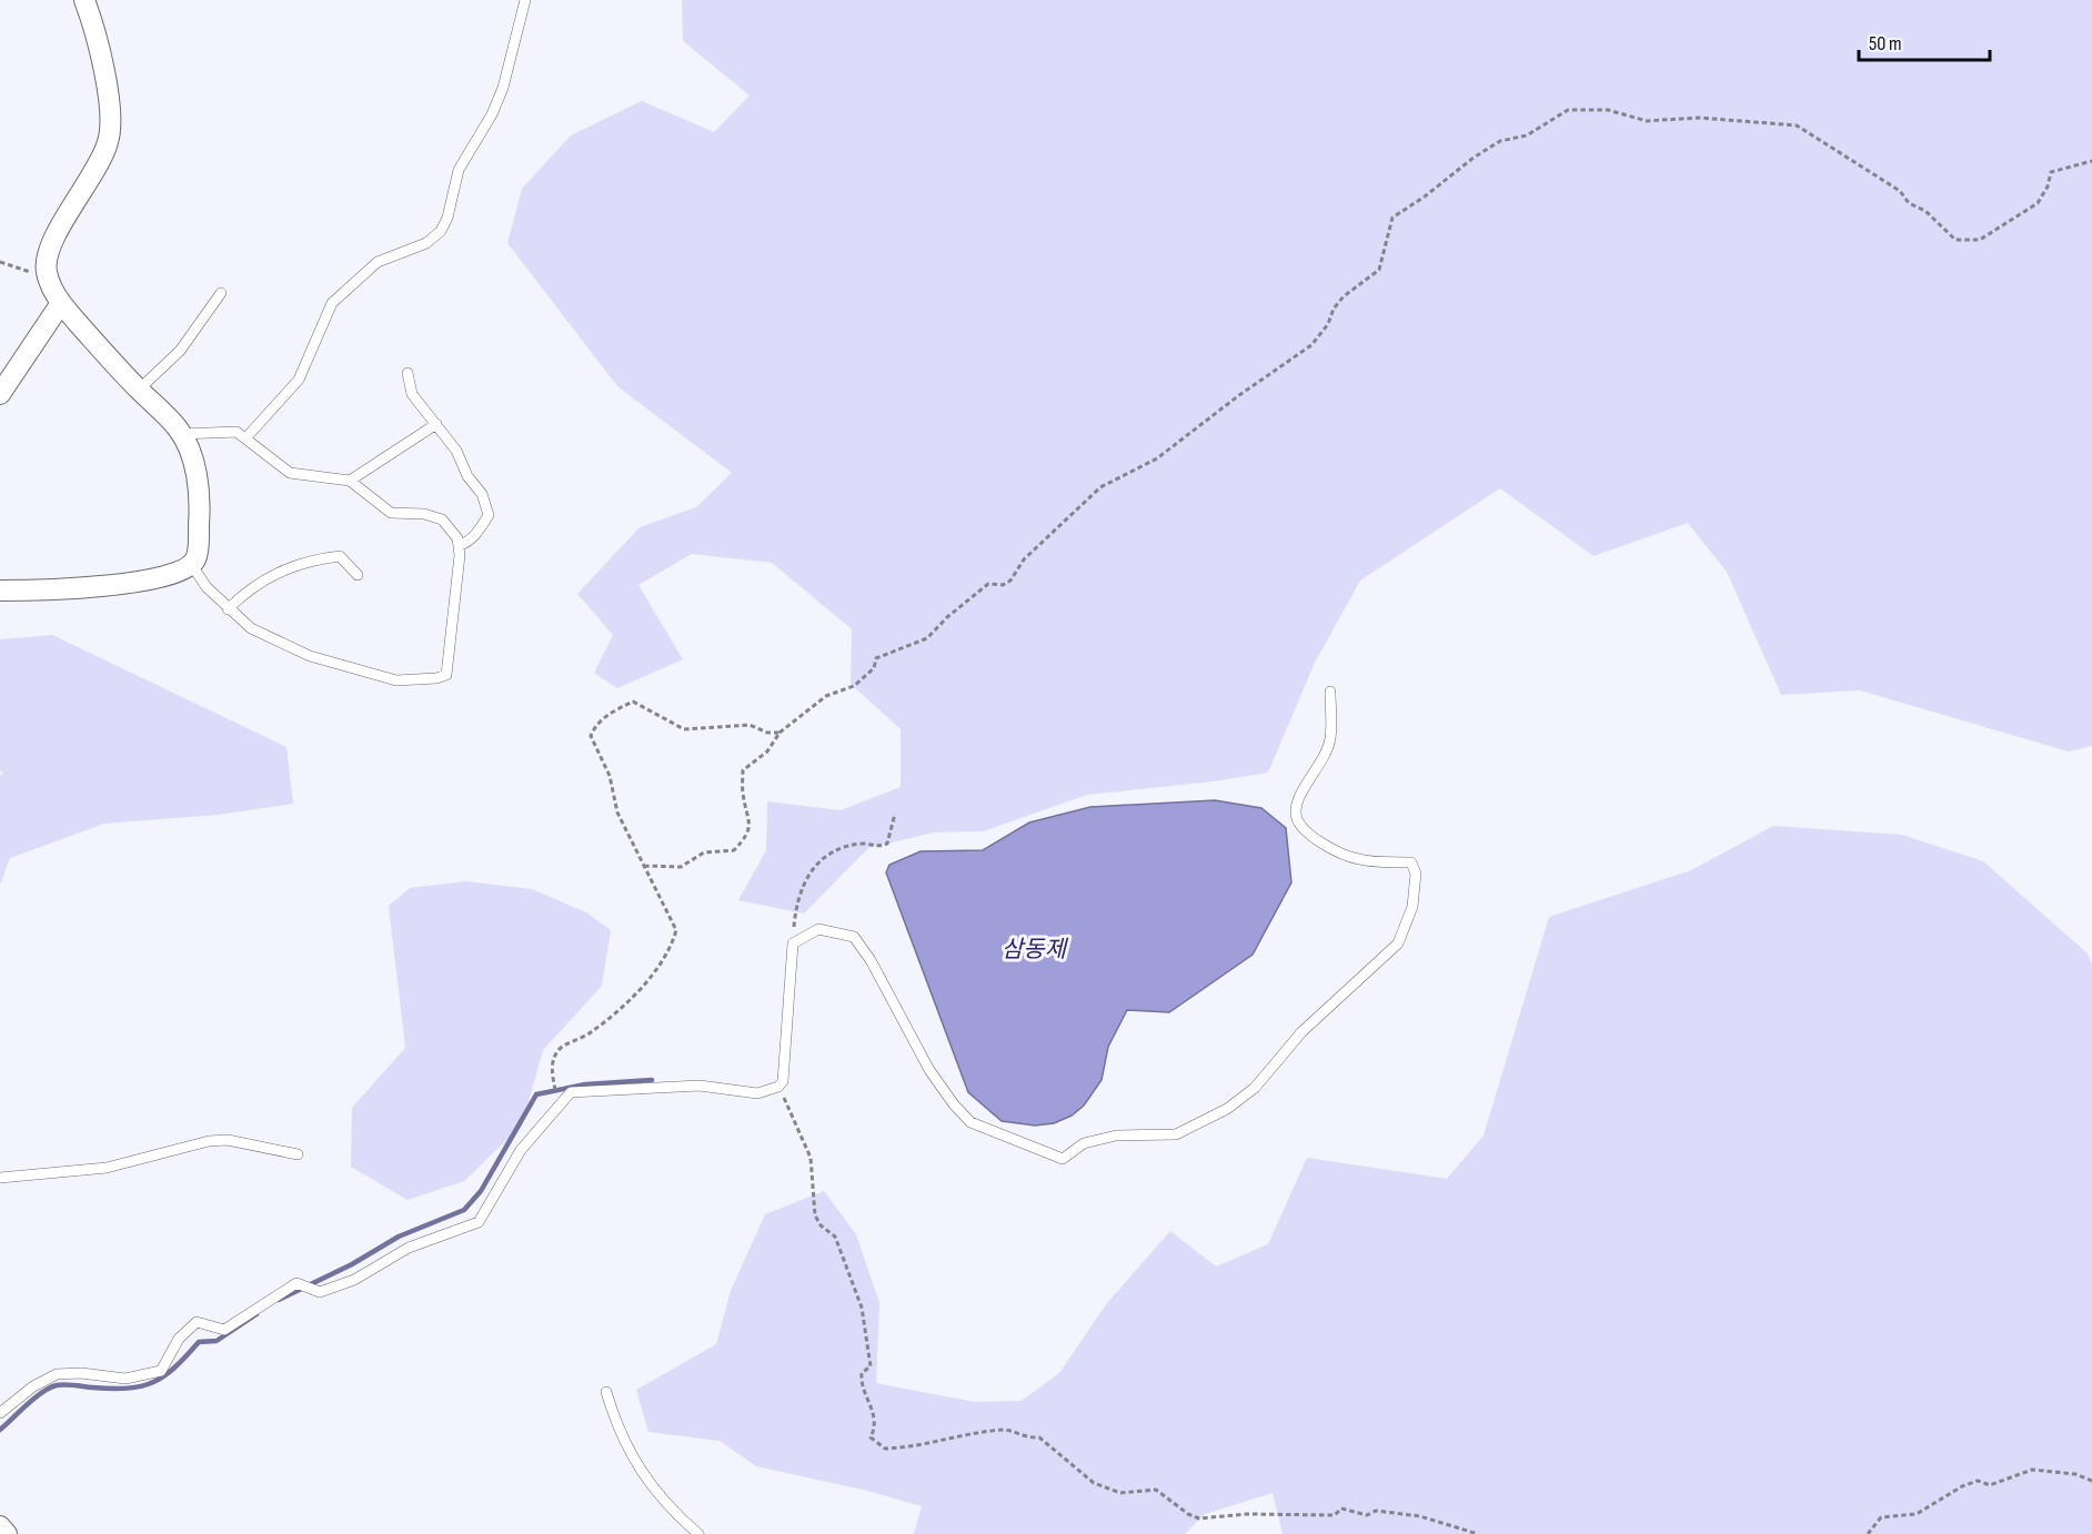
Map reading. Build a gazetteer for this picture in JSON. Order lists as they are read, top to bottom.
{
  "water": ["삼동제"],
  "scale_bar": "50 m"
}
